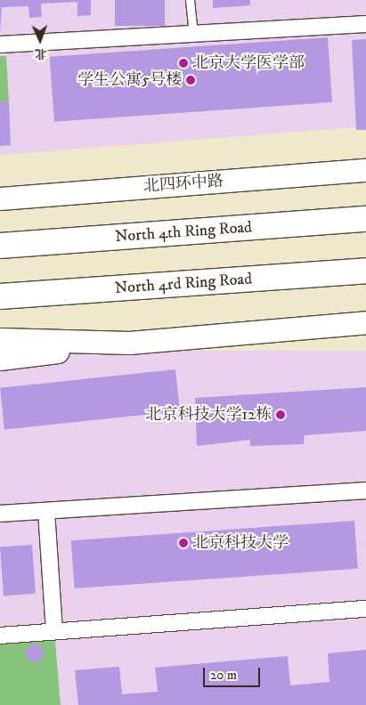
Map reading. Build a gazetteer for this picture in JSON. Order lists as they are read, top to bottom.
{
  "streets": {
    "highway": ["North 4th Ring Road", "North 4rd Ring Road"],
    "street": ["北四环中路"]
  },
  "places": [
    "北京大学医学部",
    "学生公寓5号楼",
    "北京科技大学12栋",
    "北京科技大学"
  ],
  "scale_bar": "20 m",
  "north": "bottom"
}
